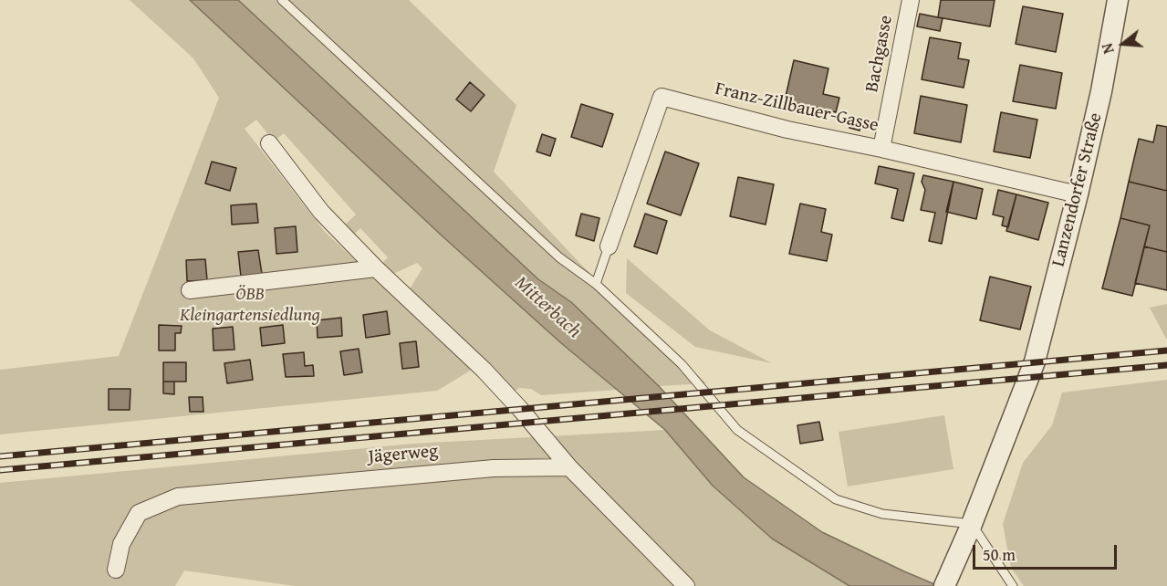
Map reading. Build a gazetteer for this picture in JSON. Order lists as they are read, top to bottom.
{
  "streets": {
    "street": [
      "Bachgasse",
      "Franz-Zillbauer-Gasse",
      "Lanzendorfer Straße",
      "Jägerweg"
    ]
  },
  "crossings": [
    ["Bachgasse", "Franz-Zillbauer-Gasse"],
    ["Franz-Zillbauer-Gasse", "Lanzendorfer Straße"]
  ],
  "water": ["Mitterbach"],
  "parks": ["ÖBB Kleingartensiedlung"],
  "scale_bar": "50 m",
  "north": "left"
}
